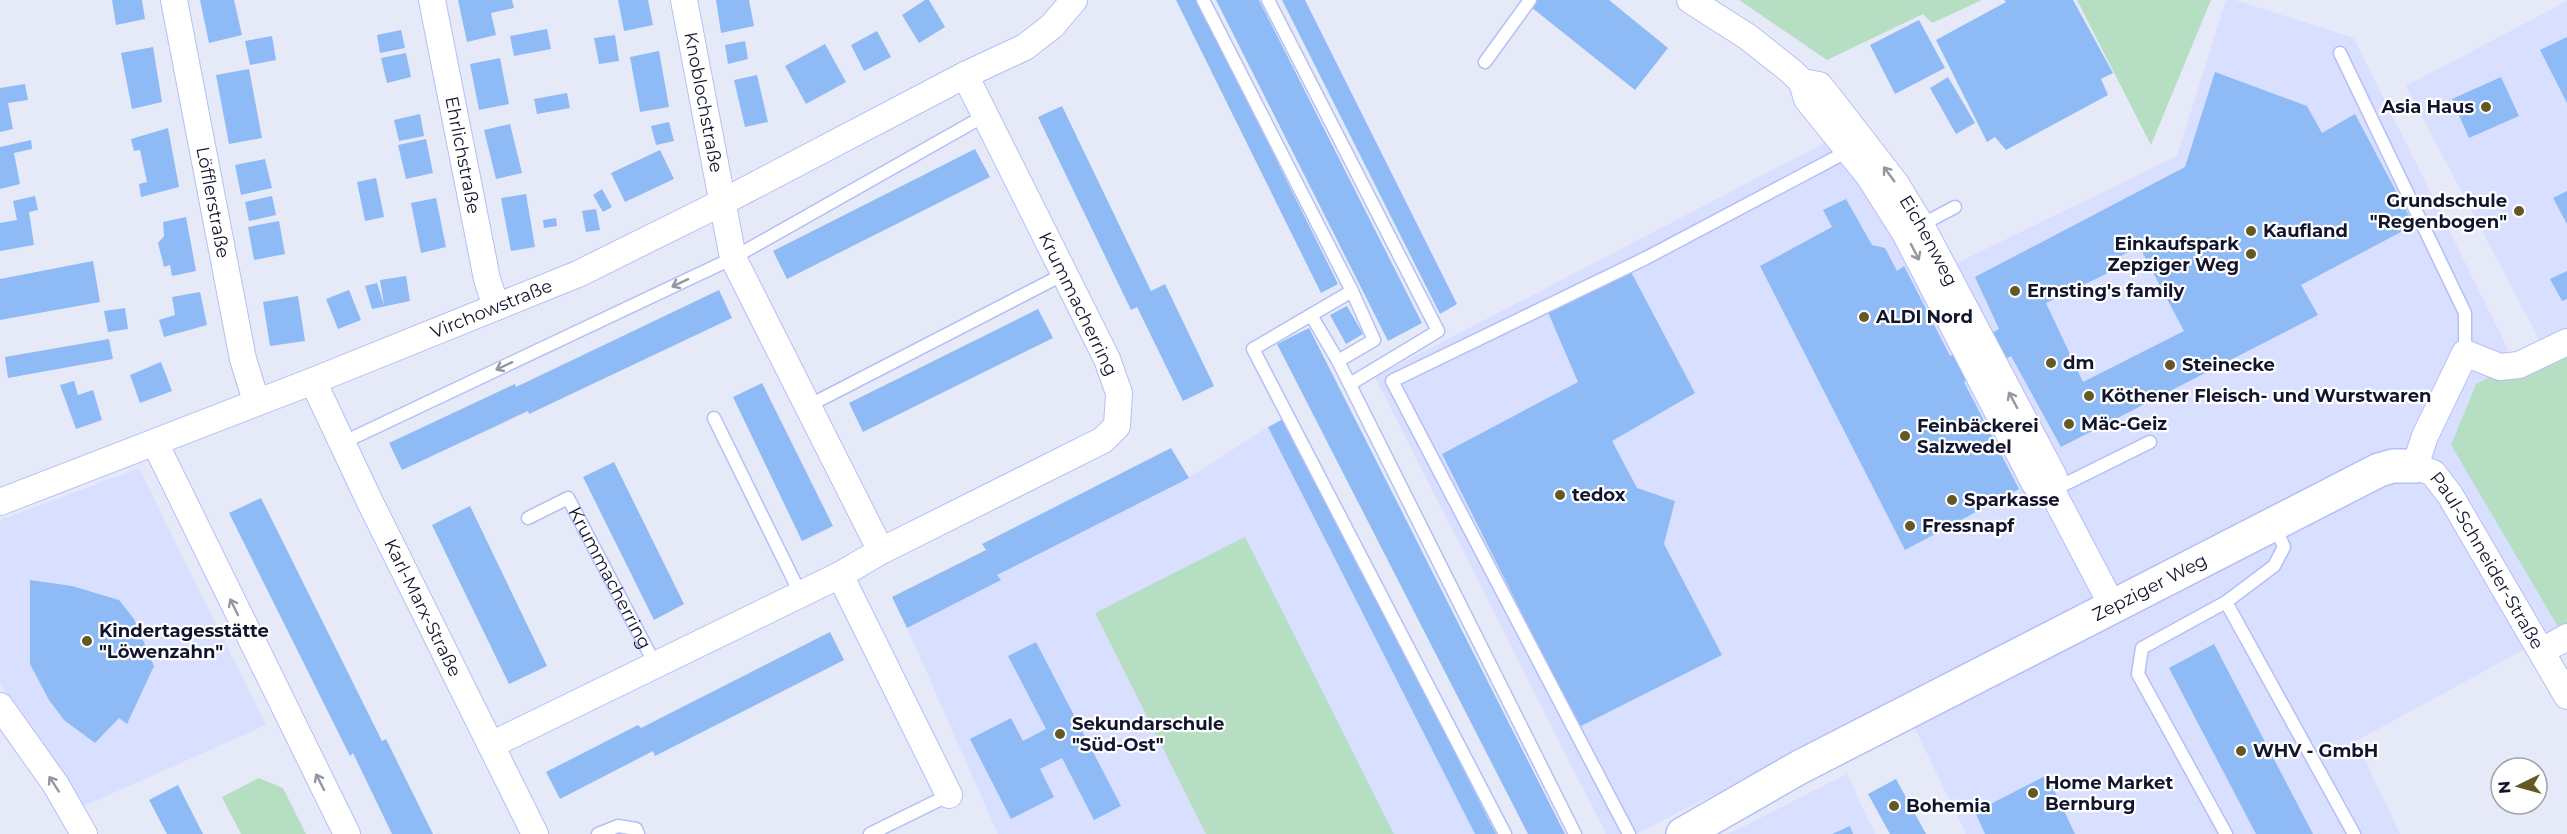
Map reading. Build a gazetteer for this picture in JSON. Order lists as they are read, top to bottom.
{
  "streets": {
    "street": [
      "Knoblochstraße",
      "Ehrlichstraße",
      "Löfflerstraße",
      "Eichenweg",
      "Krummacherring",
      "Virchowstraße",
      "Paul-Schneider-Straße",
      "Zepziger Weg",
      "Karl-Marx-Straße"
    ]
  },
  "crossings": [
    ["Knoblochstraße", "Virchowstraße"],
    ["Ehrlichstraße", "Virchowstraße"],
    ["Löfflerstraße", "Virchowstraße"],
    ["Eichenweg", "Zepziger Weg"],
    ["Krummacherring", "Virchowstraße"],
    ["Krummacherring", "Karl-Marx-Straße"],
    ["Virchowstraße", "Karl-Marx-Straße"],
    ["Paul-Schneider-Straße", "Zepziger Weg"]
  ],
  "places": [
    "Asia Haus",
    "Grundschule \"Regenbogen\"",
    "Kaufland",
    "Einkaufspark Zepziger Weg",
    "Ernsting's family",
    "ALDI Nord",
    "dm",
    "Steinecke",
    "Köthener Fleisch- und Wurstwaren",
    "Mäc-Geiz",
    "Feinbäckerei Salzwedel",
    "tedox",
    "Sparkasse",
    "Fressnapf",
    "Kindertagesstätte \"Löwenzahn\"",
    "Sekundarschule \"Süd-Ost\"",
    "WHV - GmbH",
    "Home Market Bernburg",
    "Bohemia"
  ],
  "north": "left"
}
